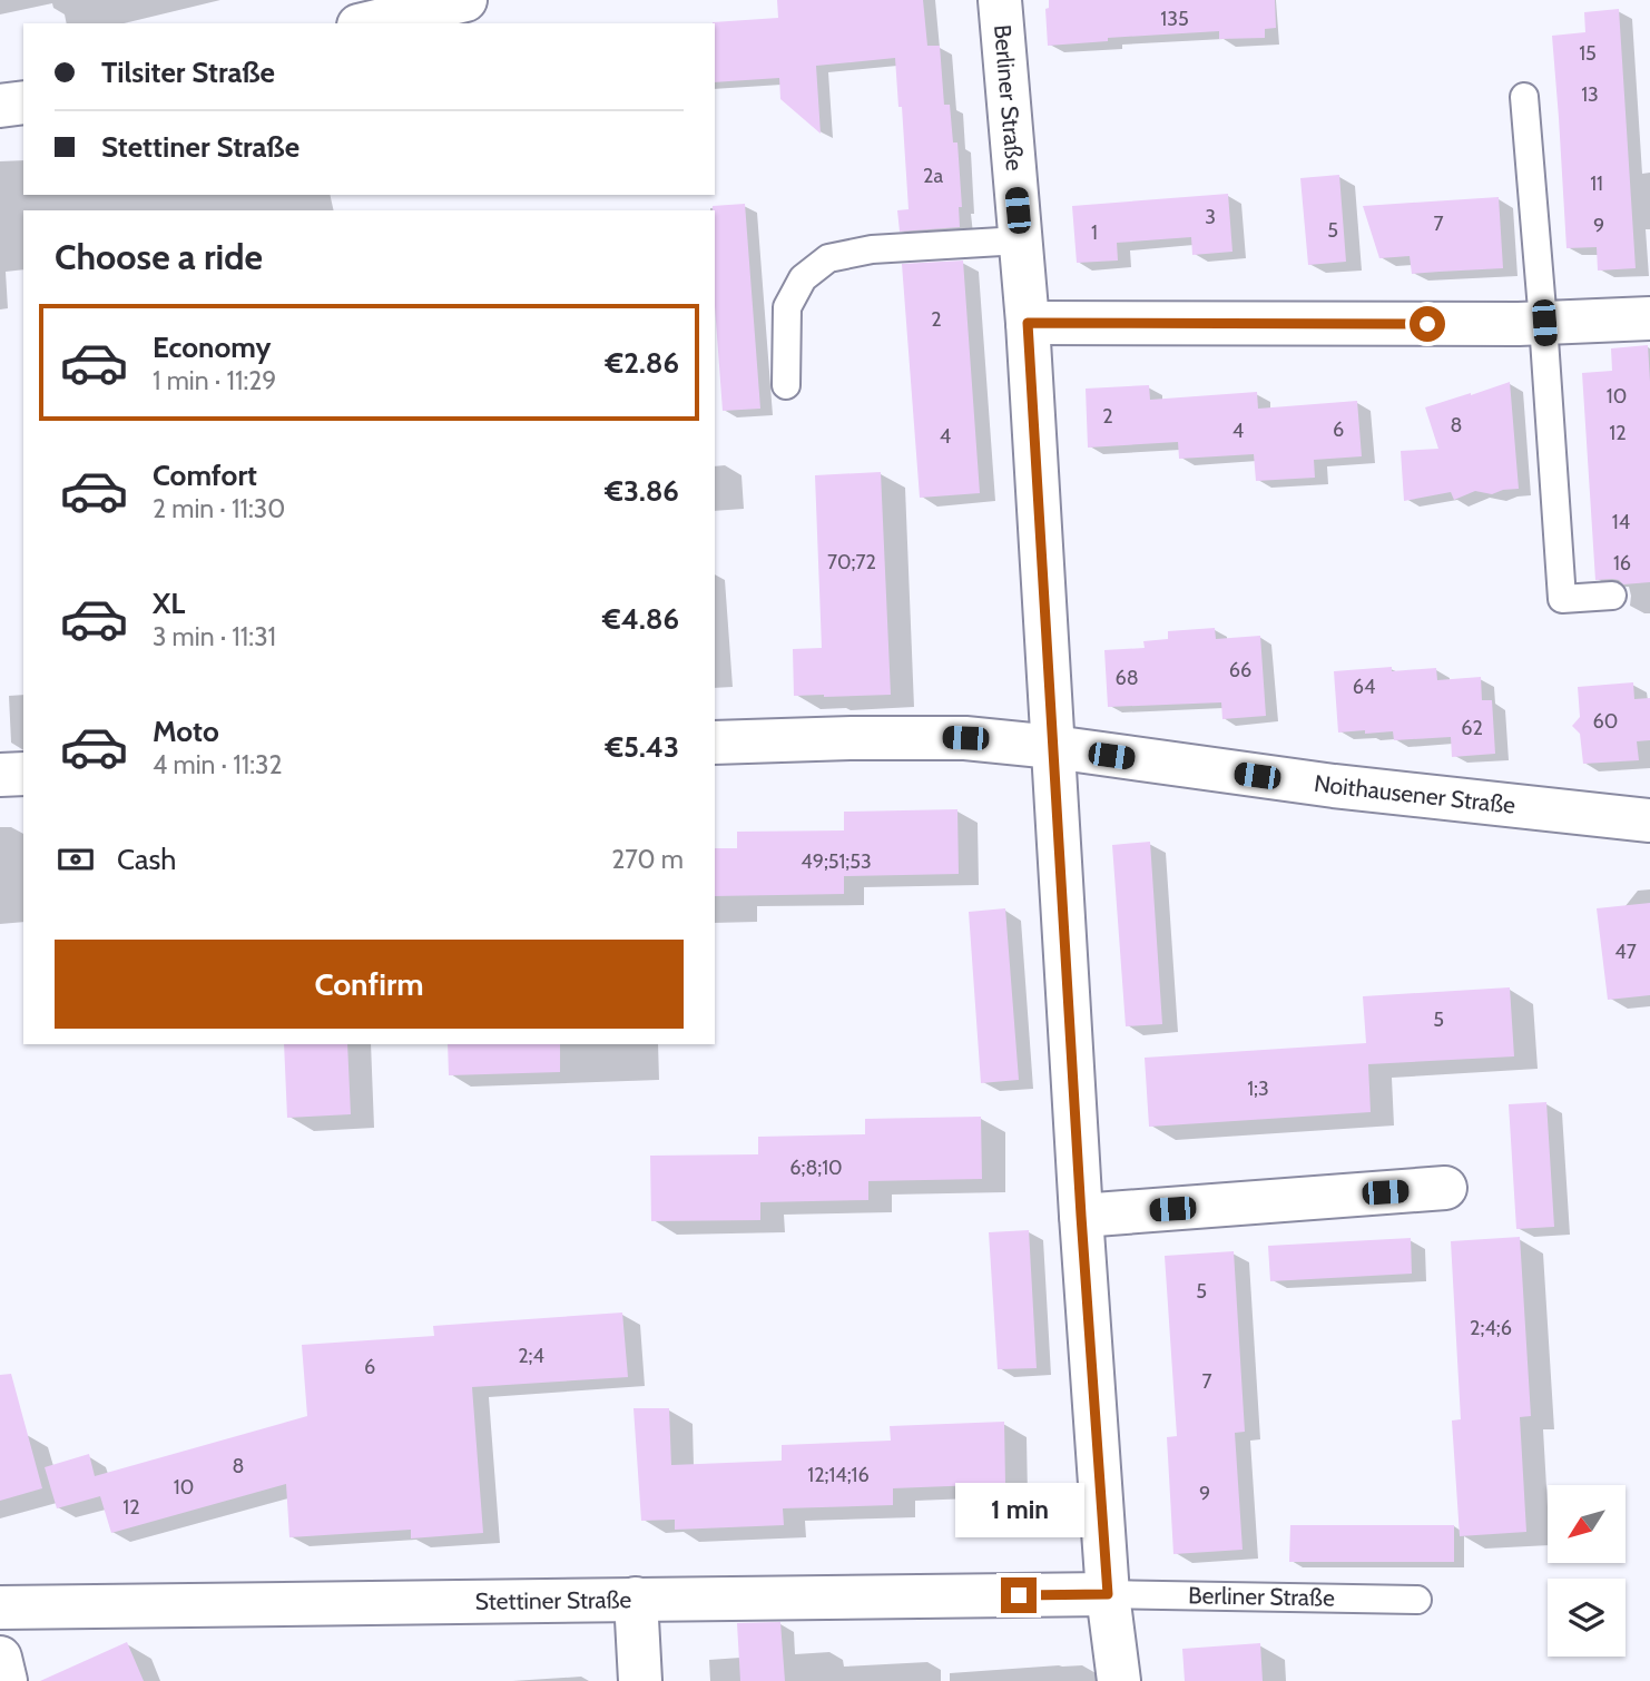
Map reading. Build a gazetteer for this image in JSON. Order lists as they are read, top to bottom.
{
  "streets": {
    "street": ["Berliner Straße", "Noithausener Straße", "Stettiner Straße"]
  },
  "crossings": [
    ["Berliner Straße", "Noithausener Straße"],
    ["Berliner Straße", "Stettiner Straße"]
  ],
  "house_numbers": [
    "135",
    "15",
    "13",
    "2a",
    "11",
    "3",
    "7",
    "9",
    "5",
    "1",
    "2",
    "10",
    "2",
    "8",
    "6",
    "4",
    "12",
    "4",
    "14",
    "70;72",
    "16",
    "66",
    "68",
    "64",
    "60",
    "62",
    "49;51;53",
    "47",
    "5",
    "1;3",
    "6;8;10",
    "5",
    "2;4;6",
    "2;4",
    "6",
    "7",
    "8",
    "12;14;16",
    "10",
    "9",
    "12"
  ],
  "north": "bottom left",
  "page": {
    "banner": ["Tilsiter Straße", "Stettiner Straße"],
    "heading": "Choose a ride",
    "list": [
      {
        "name": "Economy",
        "note": "1 min · 11:29",
        "value": "€2.86"
      },
      {
        "name": "Comfort",
        "note": "2 min · 11:30",
        "value": "€3.86"
      },
      {
        "name": "XL",
        "note": "3 min · 11:31",
        "value": "€4.86"
      },
      {
        "name": "Moto",
        "note": "4 min · 11:32",
        "value": "€5.43"
      }
    ],
    "pay": ["Cash", "270 m"],
    "buttons": "Confirm",
    "bubble": "1 min"
  }
}
